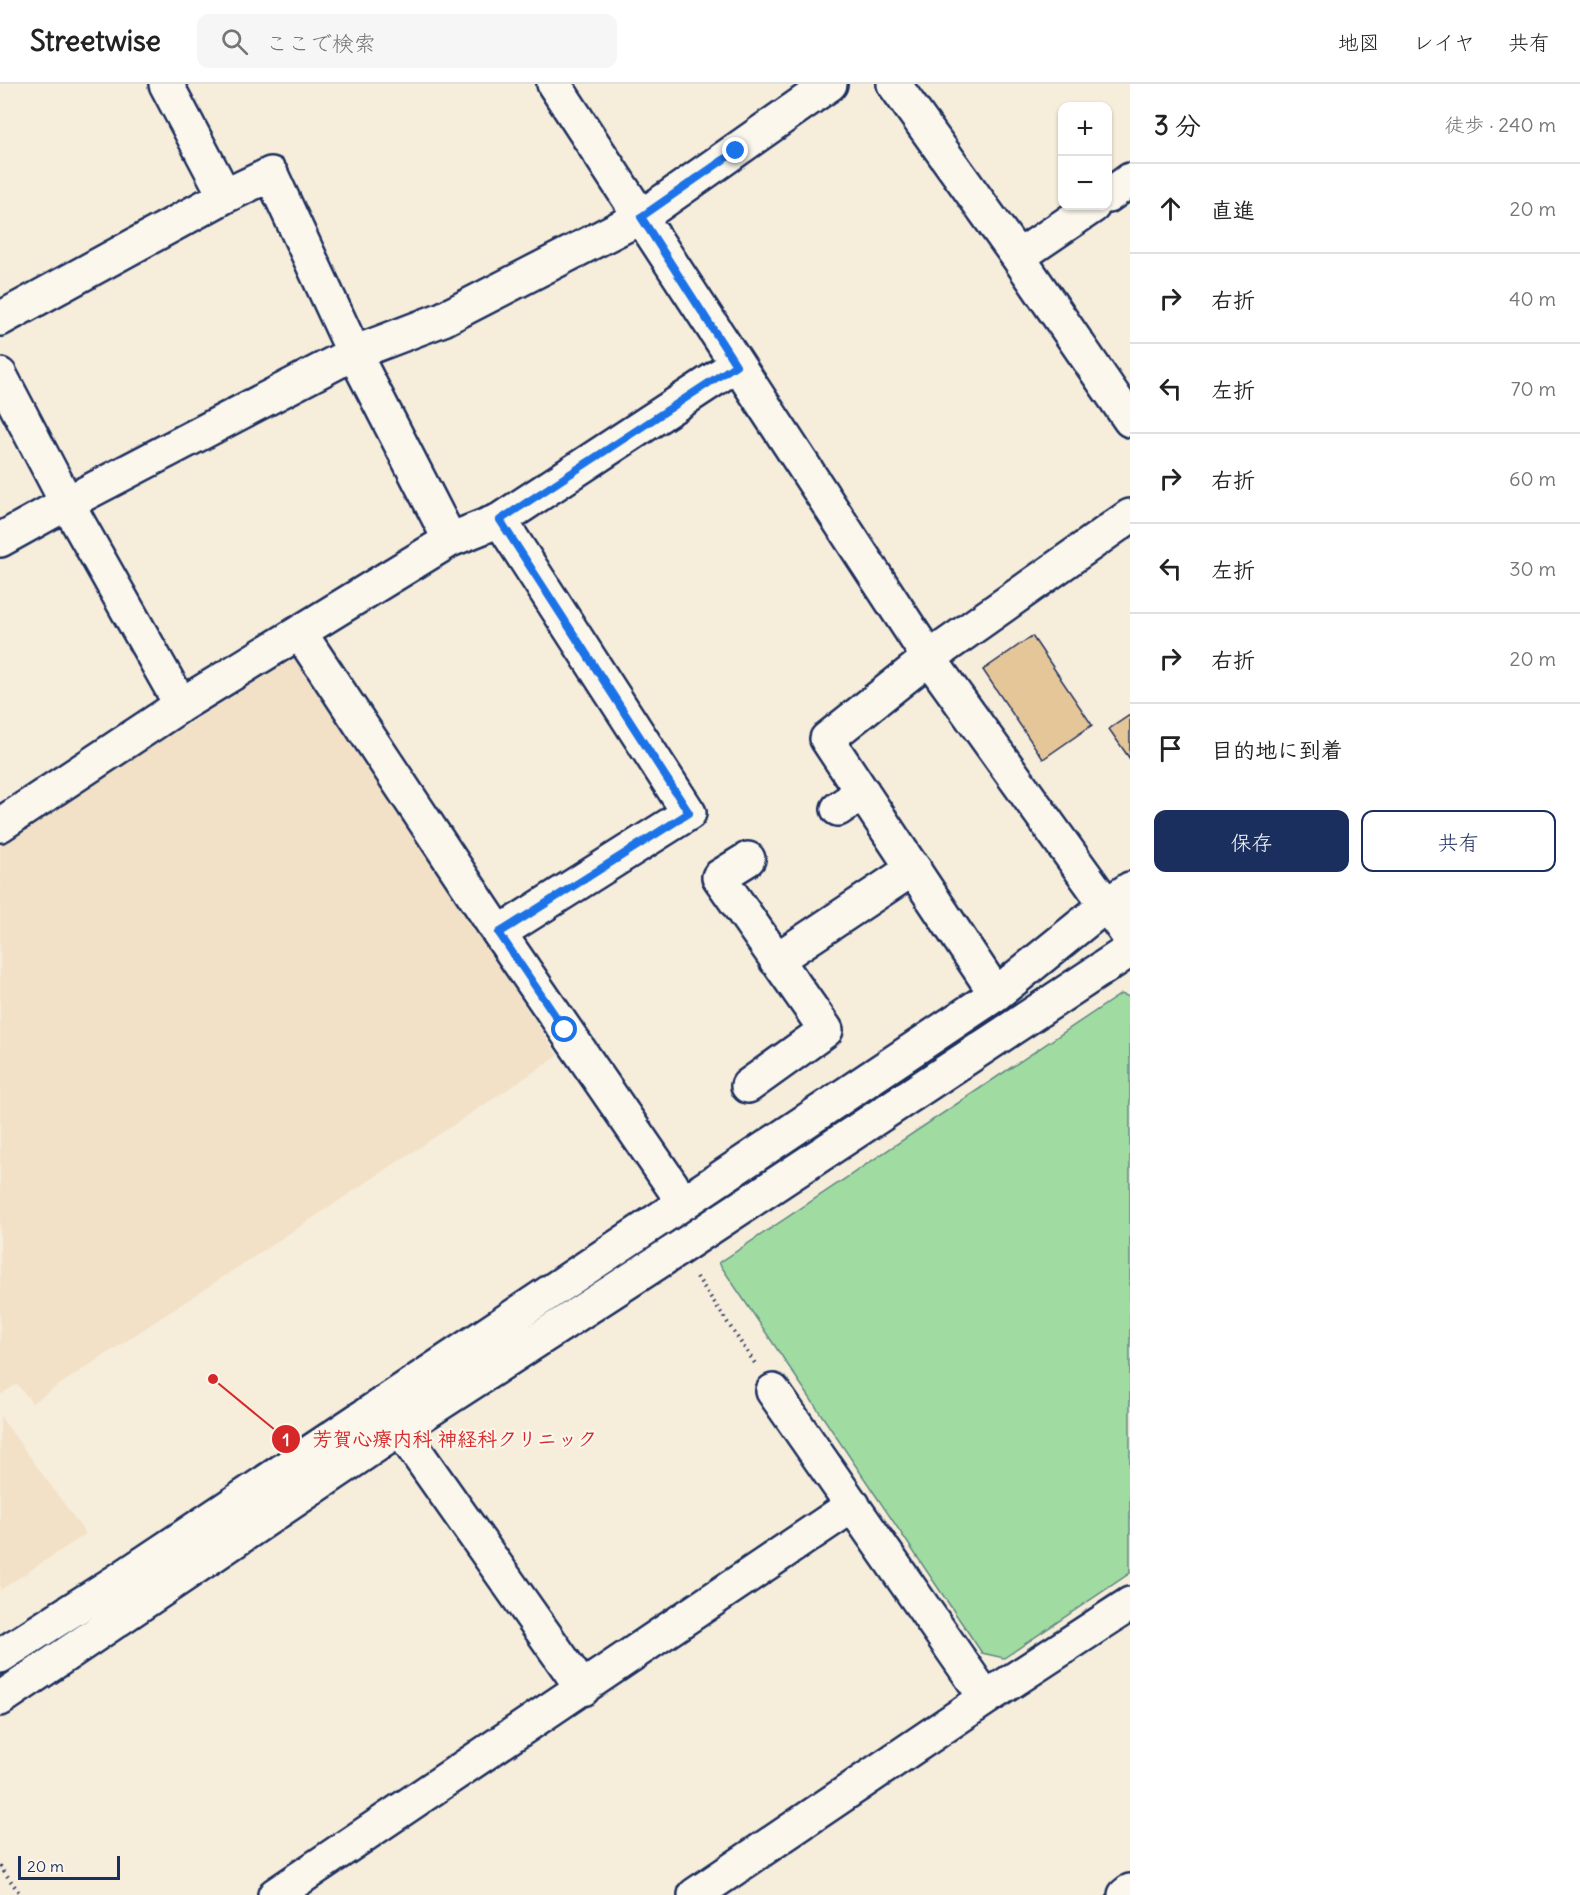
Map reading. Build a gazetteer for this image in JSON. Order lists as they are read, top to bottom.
{
  "places": ["芳賀心療内科 神経科クリニック"],
  "scale_bar": "20 m",
  "page": {
    "header": "Streetwise",
    "search": "ここで検索",
    "nav": ["地図", "レイヤ", "共有"],
    "heading": ["3 分", "徒歩 · 240 m"],
    "map_buttons": ["+", "−"],
    "list": [
      ["直進", "20 m"],
      ["右折", "40 m"],
      ["左折", "70 m"],
      ["右折", "60 m"],
      ["左折", "30 m"],
      ["右折", "20 m"],
      "目的地に到着"
    ],
    "buttons": ["保存", "共有"],
    "scale": "20 m"
  }
}
